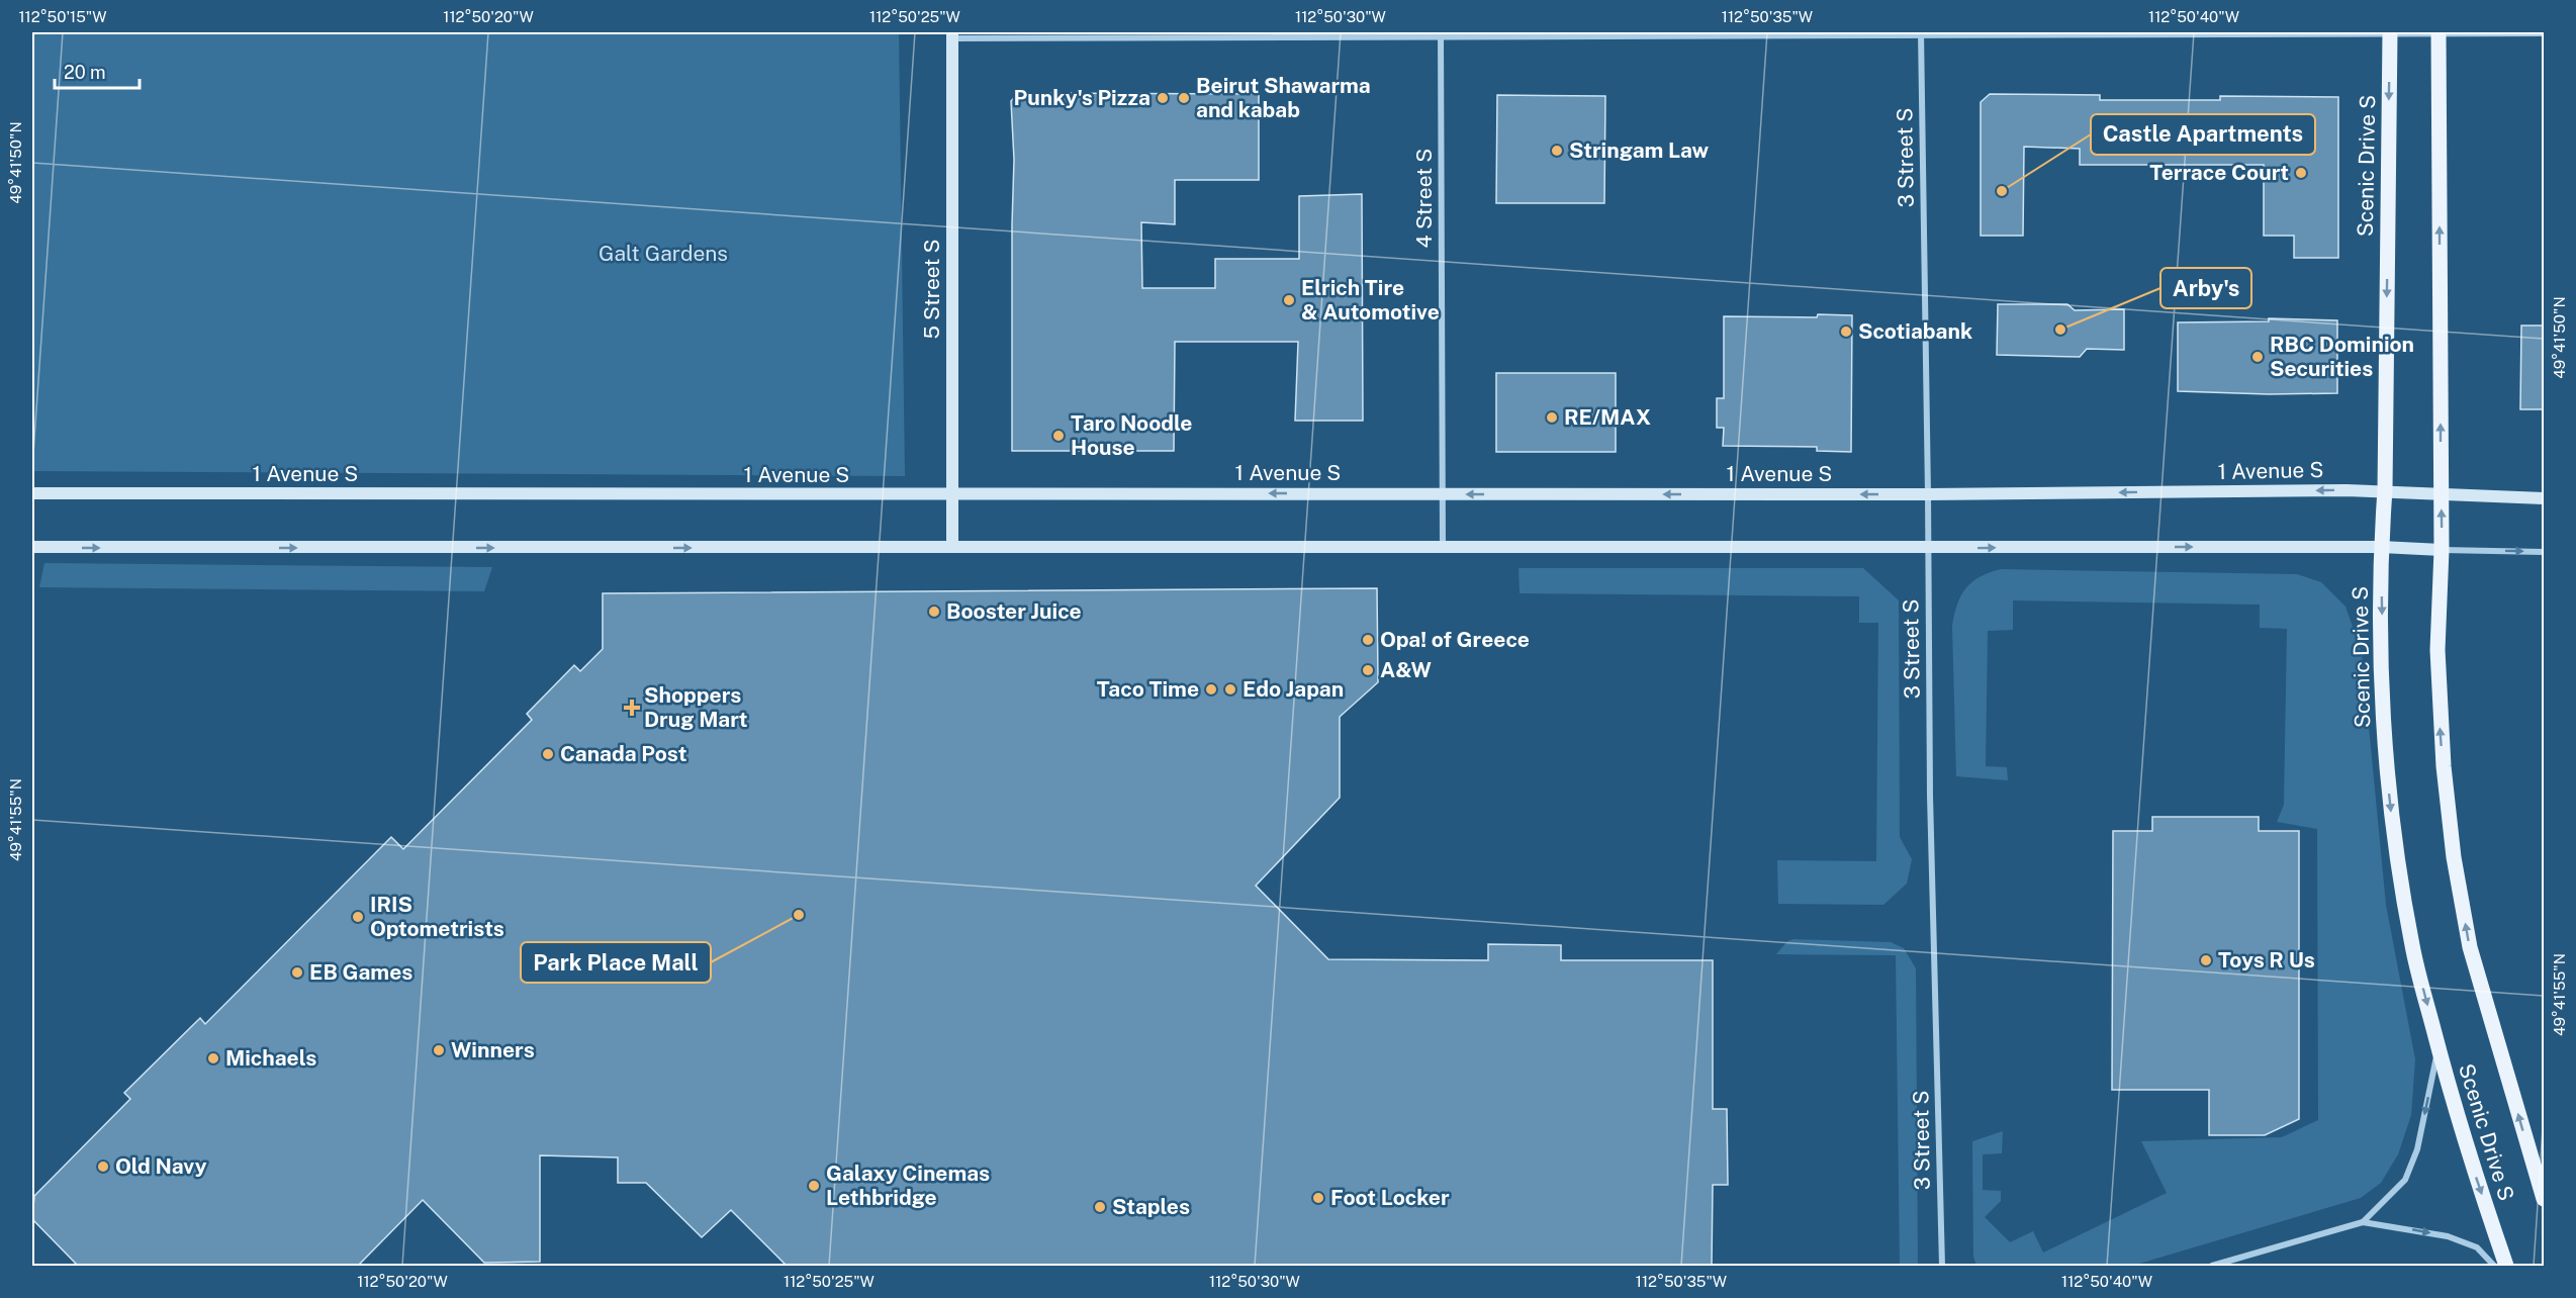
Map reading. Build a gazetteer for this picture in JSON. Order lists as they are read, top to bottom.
{
  "streets": {
    "main road": ["Scenic Drive S"],
    "street": [
      "3 Street S",
      "4 Street S",
      "5 Street S",
      "1 Avenue S"
    ]
  },
  "crossings": [
    ["3 Street S", "1 Avenue S"],
    ["Scenic Drive S", "1 Avenue S"],
    ["4 Street S", "1 Avenue S"],
    ["5 Street S", "1 Avenue S"]
  ],
  "parks": ["Galt Gardens"],
  "places": {
    "other": [
      "Punky's Pizza",
      "Beirut Shawarma and kabab",
      "Stringam Law",
      "Terrace Court",
      "Castle Apartments",
      "Elrich Tire & Automotive",
      "Arby's",
      "Scotiabank",
      "RBC Dominion Securities",
      "RE/MAX",
      "Taro Noodle House",
      "Booster Juice",
      "Opa! of Greece",
      "A&W",
      "Taco Time",
      "Edo Japan",
      "Canada Post",
      "Park Place Mall",
      "IRIS Optometrists",
      "Toys R Us",
      "EB Games",
      "Winners",
      "Michaels",
      "Old Navy",
      "Galaxy Cinemas Lethbridge",
      "Foot Locker",
      "Staples"
    ],
    "health": ["Shoppers Drug Mart"]
  },
  "scale_bar": "20 m",
  "coordinates": [
    "112°50'15\"W",
    "112°50'20\"W",
    "112°50'25\"W",
    "112°50'30\"W",
    "112°50'35\"W",
    "112°50'40\"W",
    "49°41'50\"N",
    "49°41'55\"N"
  ]
}
